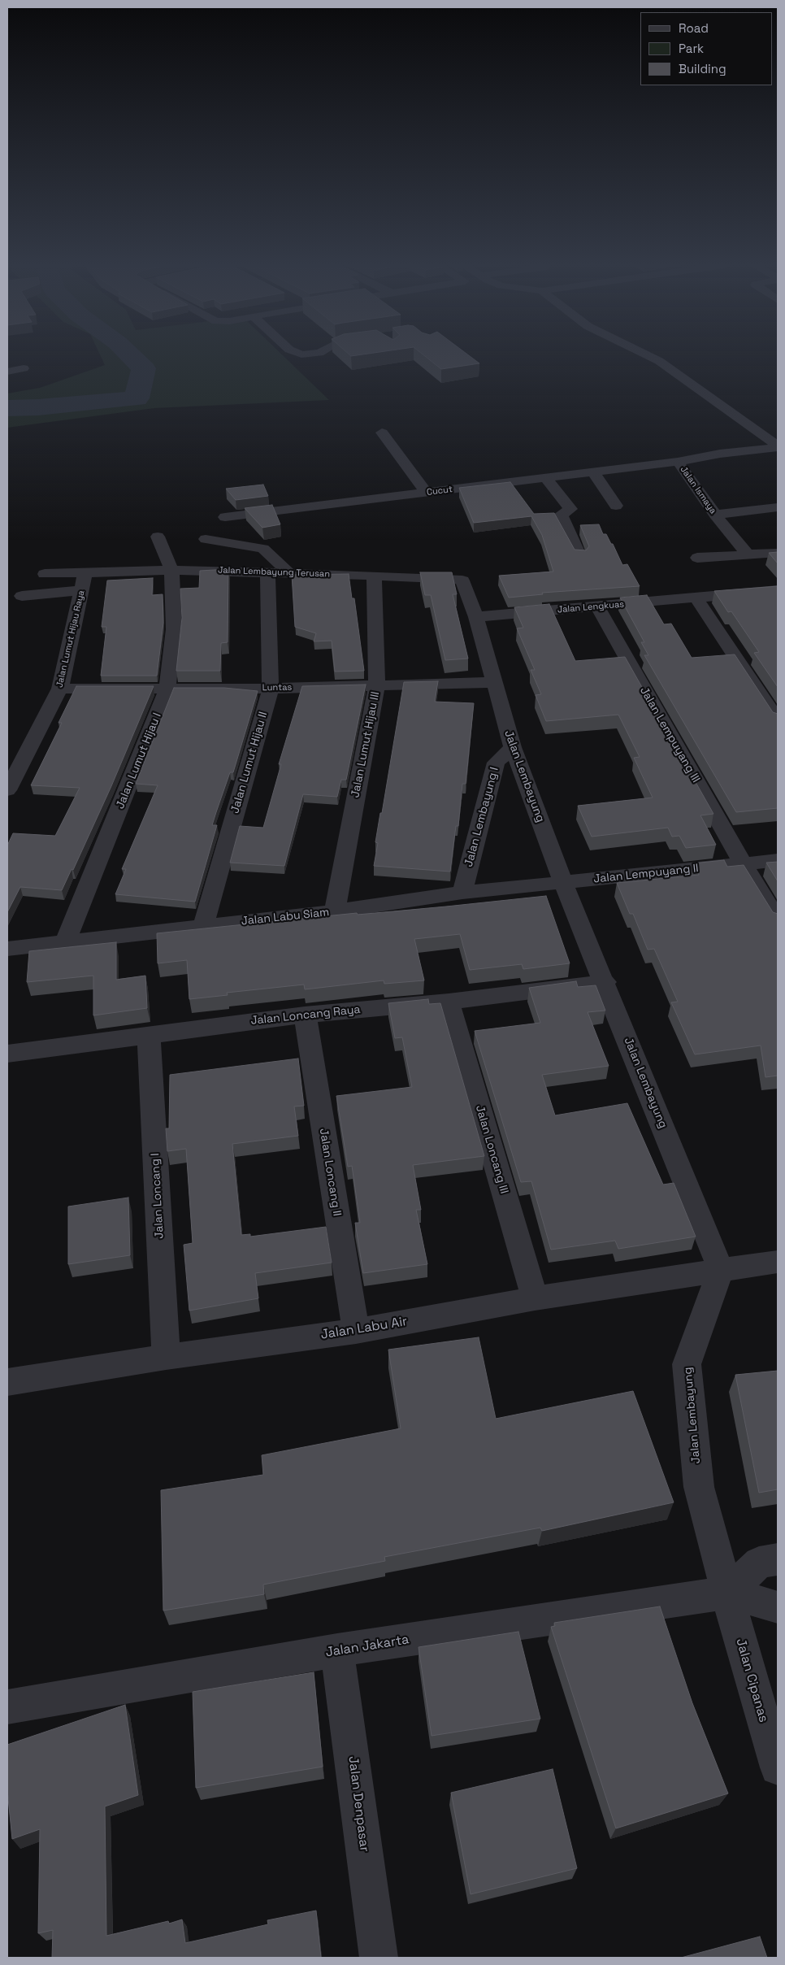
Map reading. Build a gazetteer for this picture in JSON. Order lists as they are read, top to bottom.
{
  "streets": {
    "street": [
      "Jalan Ismaya",
      "Cucut",
      "Jalan Lembayung Terusan",
      "Jalan Lengkuas",
      "Jalan Lumut Hijau Raya",
      "Luntas",
      "Jalan Lempuyang III",
      "Jalan Lumut Hijau III",
      "Jalan Lumut Hijau I",
      "Jalan Lumut Hijau II",
      "Jalan Lembayung",
      "Jalan Lembayung I",
      "Jalan Lempuyang II",
      "Jalan Labu Siam",
      "Jalan Loncang Raya",
      "Jalan Loncang III",
      "Jalan Loncang II",
      "Jalan Loncang I",
      "Jalan Labu Air",
      "Jalan Jakarta",
      "Jalan Cipanas",
      "Jalan Denpasar"
    ]
  },
  "crossings": [
    ["Jalan Ismaya", "Cucut"],
    ["Jalan Lembayung Terusan", "Jalan Lumut Hijau Raya"],
    ["Jalan Lembayung Terusan", "Jalan Lumut Hijau III"],
    ["Jalan Lembayung Terusan", "Jalan Lumut Hijau I"],
    ["Jalan Lembayung Terusan", "Jalan Lumut Hijau II"],
    ["Jalan Lembayung Terusan", "Jalan Lembayung"],
    ["Jalan Lengkuas", "Jalan Lempuyang III"],
    ["Jalan Lengkuas", "Jalan Lembayung"],
    ["Jalan Lumut Hijau Raya", "Luntas"],
    ["Luntas", "Jalan Lumut Hijau III"],
    ["Luntas", "Jalan Lumut Hijau I"],
    ["Luntas", "Jalan Lumut Hijau II"],
    ["Luntas", "Jalan Lembayung"],
    ["Jalan Lempuyang III", "Jalan Lempuyang II"],
    ["Jalan Lumut Hijau III", "Jalan Labu Siam"],
    ["Jalan Lumut Hijau I", "Jalan Labu Siam"],
    ["Jalan Lumut Hijau II", "Jalan Labu Siam"],
    ["Jalan Lembayung", "Jalan Lembayung I"],
    ["Jalan Lembayung", "Jalan Lempuyang II"],
    ["Jalan Lembayung", "Jalan Labu Siam"],
    ["Jalan Lembayung", "Jalan Loncang Raya"],
    ["Jalan Lembayung", "Jalan Labu Air"],
    ["Jalan Lembayung", "Jalan Jakarta"],
    ["Jalan Lembayung", "Jalan Cipanas"],
    ["Jalan Lembayung I", "Jalan Labu Siam"],
    ["Jalan Lempuyang II", "Jalan Labu Siam"],
    ["Jalan Loncang Raya", "Jalan Loncang III"],
    ["Jalan Loncang Raya", "Jalan Loncang II"],
    ["Jalan Loncang Raya", "Jalan Loncang I"],
    ["Jalan Loncang III", "Jalan Labu Air"],
    ["Jalan Loncang II", "Jalan Labu Air"],
    ["Jalan Loncang I", "Jalan Labu Air"],
    ["Jalan Jakarta", "Jalan Cipanas"],
    ["Jalan Jakarta", "Jalan Denpasar"]
  ],
  "legend": ["Road", "Park", "Building"]
}
